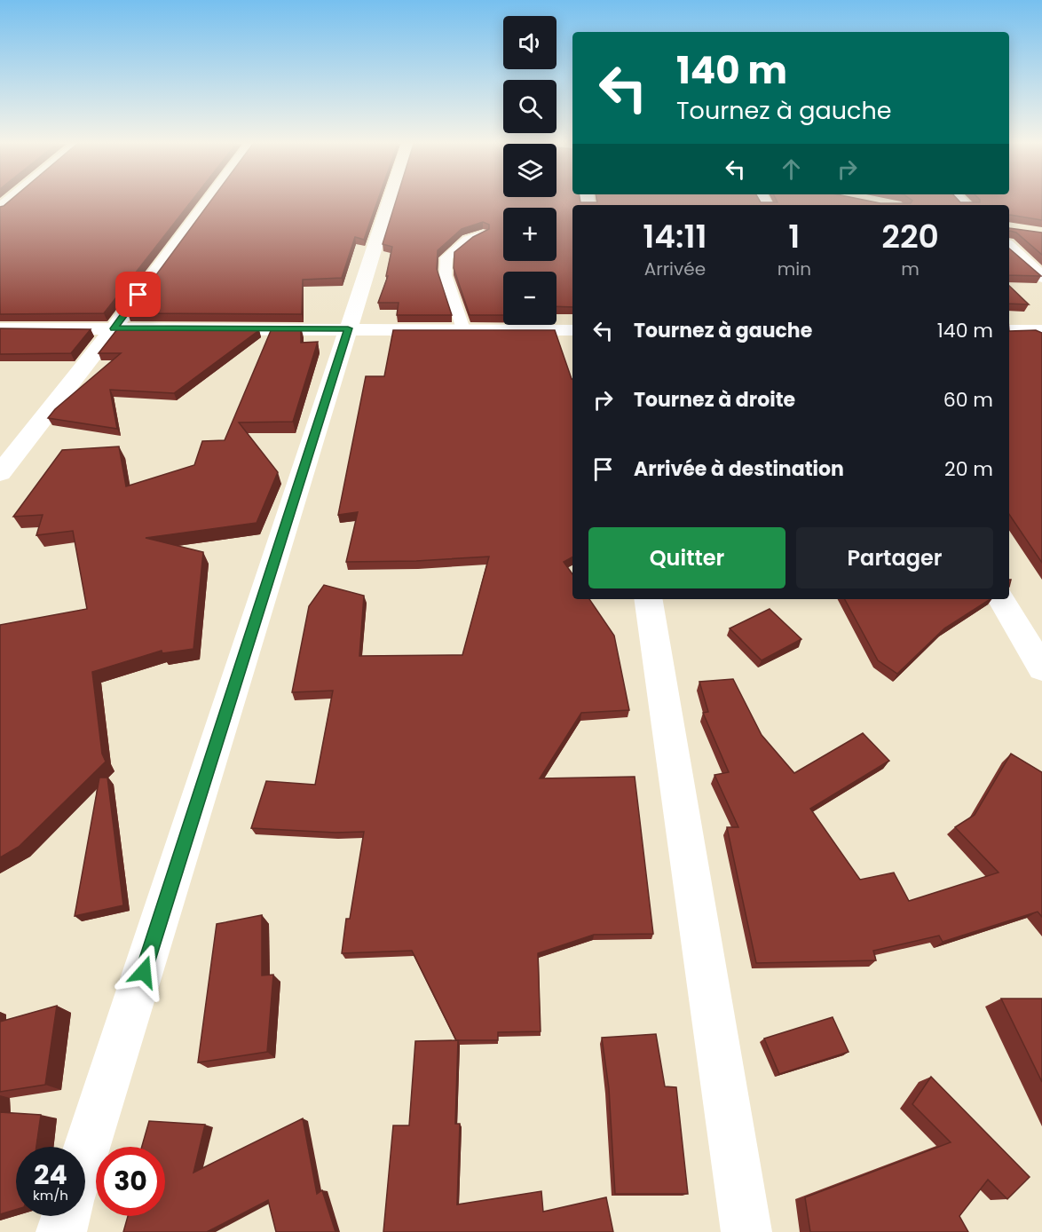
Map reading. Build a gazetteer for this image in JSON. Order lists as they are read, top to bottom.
{
  "page": {
    "map_buttons": ["+", "−"],
    "turn": ["140 m", "Tournez à gauche"],
    "eta": [
      "14:11",
      "Arrivée",
      "1",
      "min",
      "220",
      "m"
    ],
    "list": [
      {
        "name": "Tournez à gauche",
        "value": "140 m"
      },
      {
        "name": "Tournez à droite",
        "value": "60 m"
      },
      {
        "name": "Arrivée à destination",
        "value": "20 m"
      }
    ],
    "buttons": ["Quitter", "Partager"],
    "speed": "24 km/h",
    "limit": "30"
  }
}
